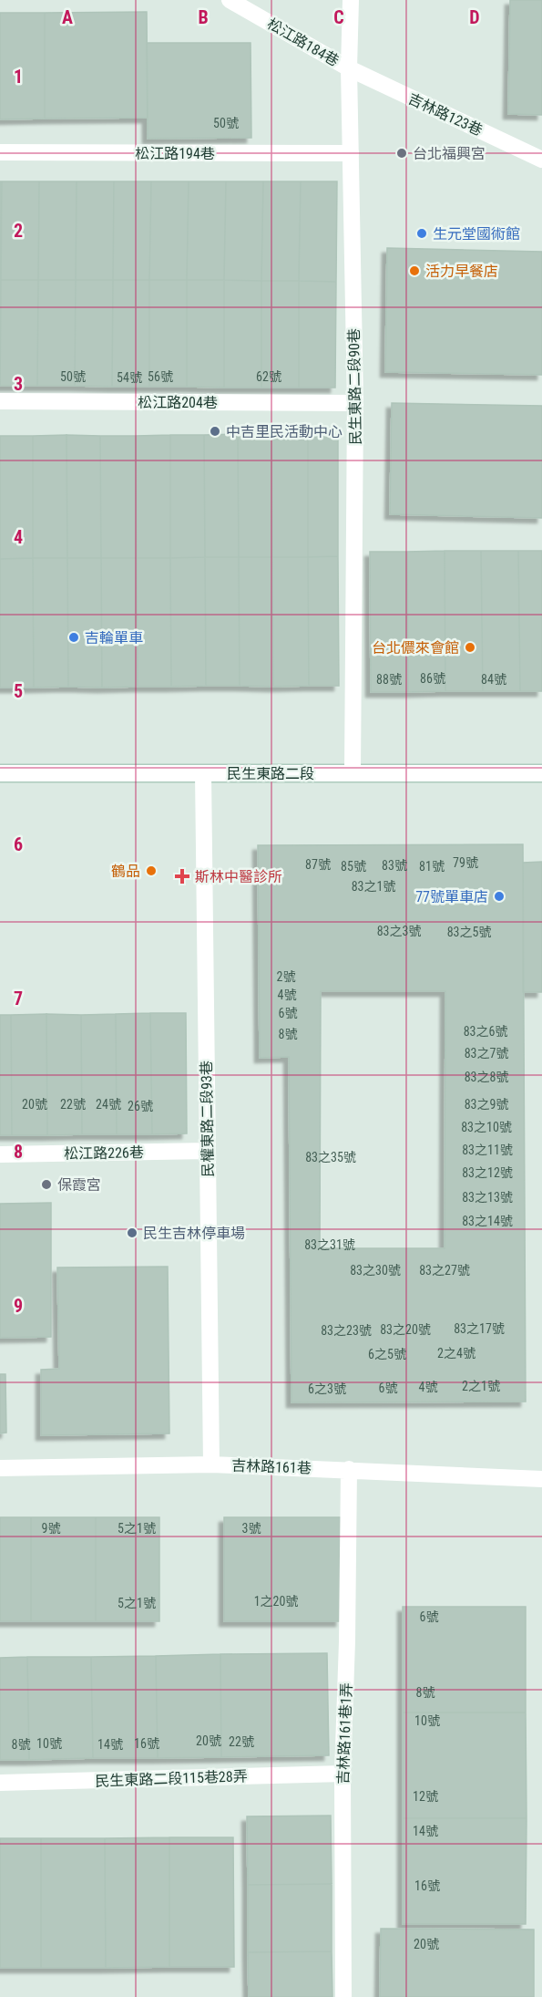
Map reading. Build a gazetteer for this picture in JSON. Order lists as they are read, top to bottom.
{
  "streets": {
    "street": [
      "松江路184巷",
      "吉林路123巷",
      "松江路194巷",
      "民生東路二段90巷",
      "松江路204巷",
      "民生東路二段",
      "民權東路二段93巷",
      "松江路226巷",
      "吉林路161巷",
      "吉林路161巷1弄",
      "民生東路二段115巷28弄"
    ]
  },
  "crossings": [
    ["松江路184巷", "吉林路123巷"],
    ["松江路184巷", "民生東路二段90巷"],
    ["吉林路123巷", "民生東路二段90巷"],
    ["松江路194巷", "民生東路二段90巷"],
    ["民生東路二段90巷", "松江路204巷"],
    ["民生東路二段90巷", "民生東路二段"],
    ["民生東路二段", "民權東路二段93巷"],
    ["民權東路二段93巷", "松江路226巷"],
    ["民權東路二段93巷", "吉林路161巷"],
    ["吉林路161巷", "吉林路161巷1弄"],
    ["吉林路161巷1弄", "民生東路二段115巷28弄"]
  ],
  "places": {
    "other": [
      "台北福興宮",
      "生元堂國術館",
      "活力早餐店",
      "中吉里民活動中心",
      "吉輪單車",
      "台北儂來會館",
      "鶴品",
      "77號單車店",
      "保霞宮",
      "民生吉林停車場"
    ],
    "health": ["斯林中醫診所"]
  },
  "house_numbers": [
    "50號",
    "50號",
    "56號",
    "62號",
    "54號",
    "86號",
    "88號",
    "84號",
    "79號",
    "87號",
    "83號",
    "85號",
    "81號",
    "83之1號",
    "83之3號",
    "83之5號",
    "2號",
    "4號",
    "6號",
    "83之6號",
    "8號",
    "83之7號",
    "83之8號",
    "20號",
    "22號",
    "24號",
    "83之9號",
    "26號",
    "83之10號",
    "83之11號",
    "83之35號",
    "83之12號",
    "83之13號",
    "83之14號",
    "83之31號",
    "83之30號",
    "83之27號",
    "83之17號",
    "83之20號",
    "83之23號",
    "2之4號",
    "6之5號",
    "2之1號",
    "4號",
    "6號",
    "6之3號",
    "9號",
    "5之1號",
    "3號",
    "1之20號",
    "5之1號",
    "6號",
    "8號",
    "10號",
    "20號",
    "22號",
    "10號",
    "16號",
    "8號",
    "14號",
    "12號",
    "14號",
    "16號",
    "20號"
  ],
  "grid": {
    "columns": [
      "A",
      "B",
      "C",
      "D"
    ],
    "rows": [
      "1",
      "2",
      "3",
      "4",
      "5",
      "6",
      "7",
      "8",
      "9"
    ]
  }
}
